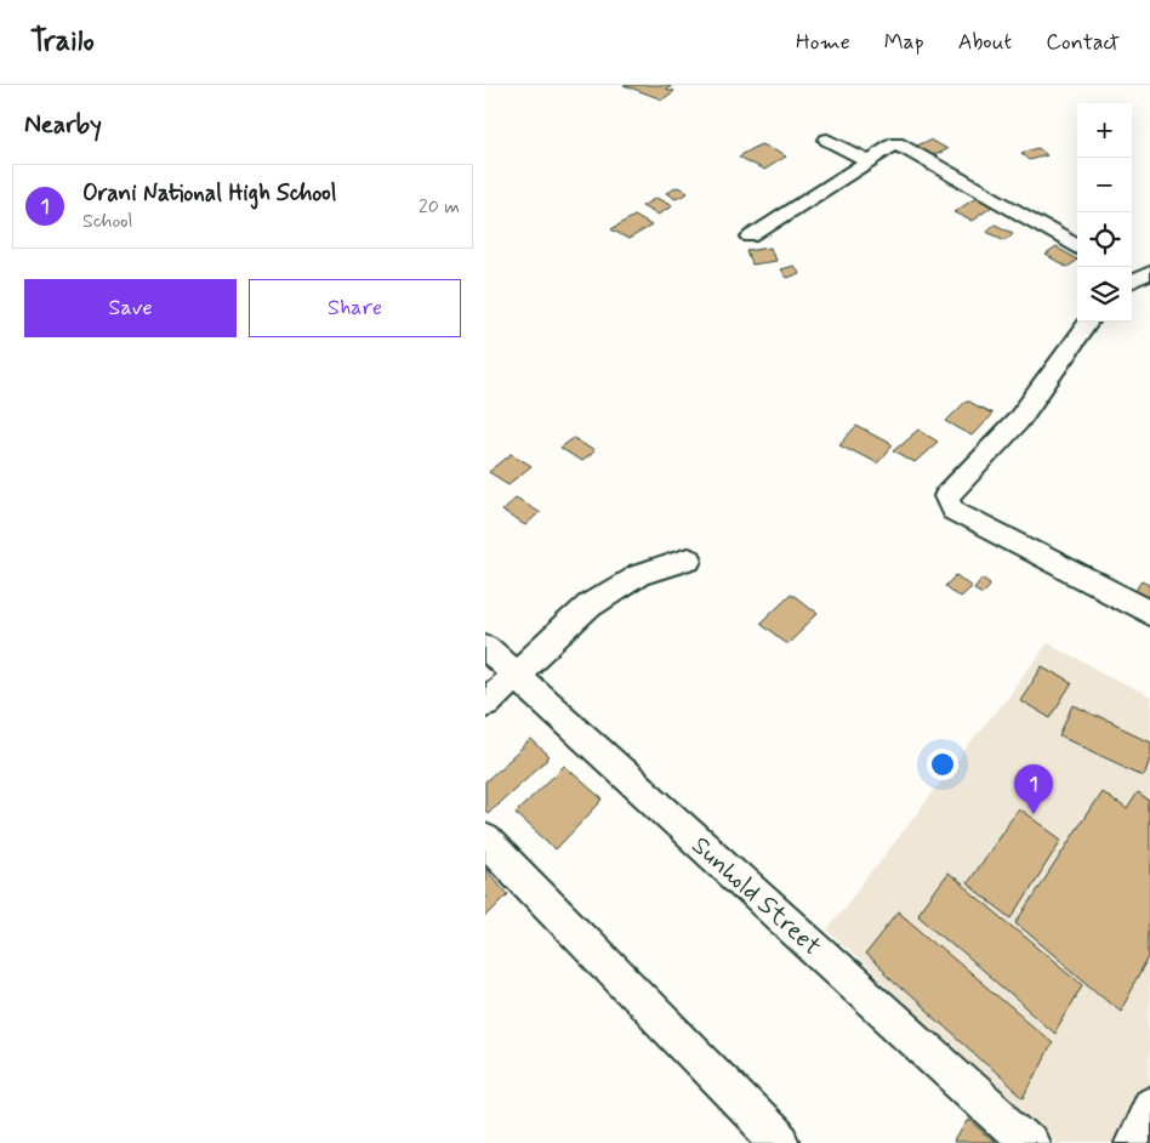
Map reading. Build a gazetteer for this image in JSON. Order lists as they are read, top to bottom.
{
  "streets": {
    "street": ["Sunhold Street"]
  },
  "page": {
    "header": "Trailo",
    "nav": [
      "Home",
      "Map",
      "About",
      "Contact"
    ],
    "heading": "Nearby",
    "map_buttons": ["+", "−"],
    "list": [
      {
        "mark": "1",
        "name": "Orani National High School",
        "note": "School",
        "value": "20 m"
      }
    ],
    "buttons": ["Save", "Share"],
    "pins": "1"
  }
}
